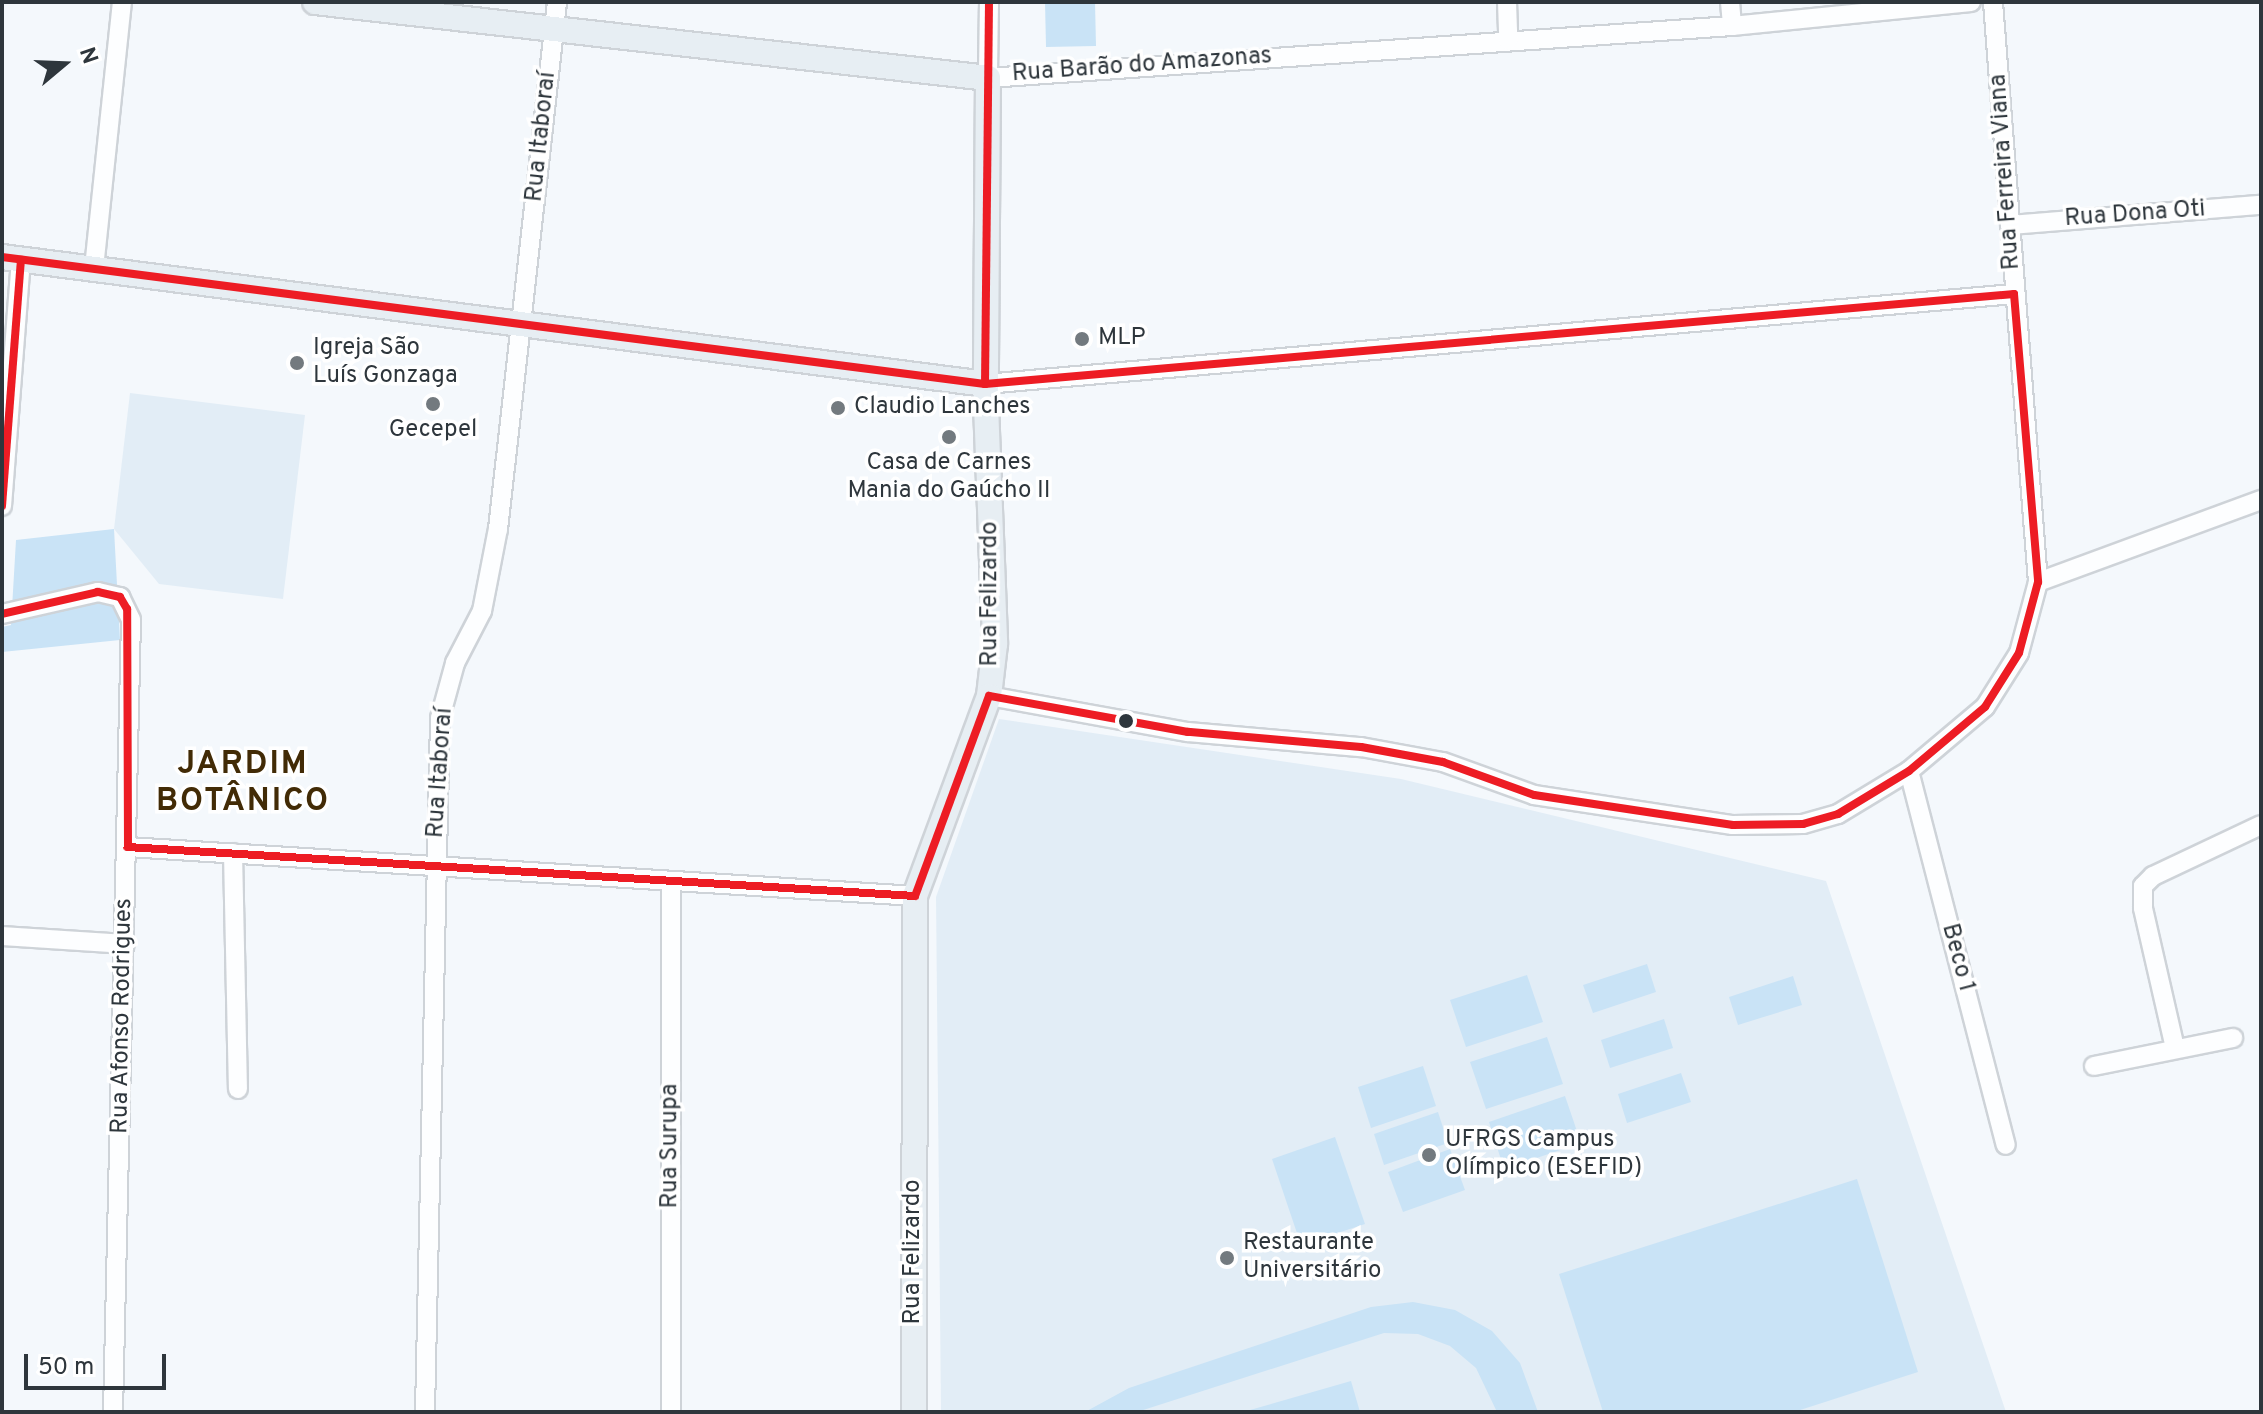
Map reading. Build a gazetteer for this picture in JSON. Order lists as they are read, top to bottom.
{
  "streets": {
    "main road": ["Rua Barão do Amazonas", "Rua Felizardo"],
    "street": [
      "Rua Itaboraí",
      "Rua Ferreira Viana",
      "Rua Dona Oti",
      "Beco 1",
      "Rua Afonso Rodrigues",
      "Rua Surupa"
    ]
  },
  "crossings": [
    ["Rua Barão do Amazonas", "Rua Itaboraí"],
    ["Rua Barão do Amazonas", "Rua Felizardo"],
    ["Rua Ferreira Viana", "Rua Dona Oti"],
    ["Rua Ferreira Viana", "Rua Felizardo"],
    ["Rua Ferreira Viana", "Beco 1"]
  ],
  "districts": ["JARDIM BOTÂNICO"],
  "places": [
    "MLP",
    "Igreja São Luís Gonzaga",
    "Gecepel",
    "Claudio Lanches",
    "Casa de Carnes Mania do Gaúcho II",
    "UFRGS Campus Olímpico (ESEFID)",
    "Restaurante Universitário"
  ],
  "scale_bar": "50 m",
  "north": "right"
}
